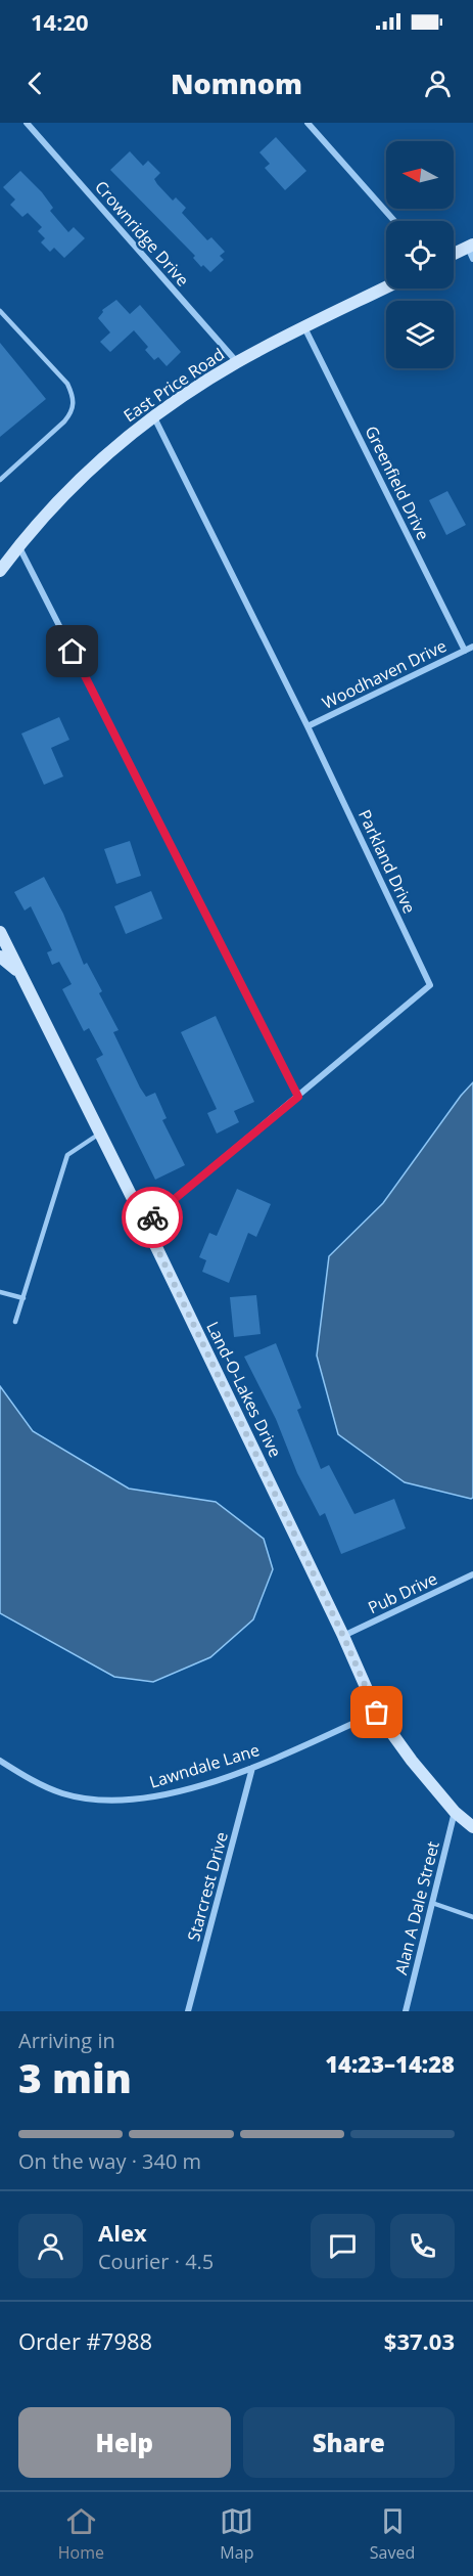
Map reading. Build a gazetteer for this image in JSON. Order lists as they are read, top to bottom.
{
  "streets": {
    "street": [
      "Crownridge Drive",
      "East Price Road",
      "Greenfield Drive",
      "Woodhaven Drive",
      "Parkland Drive",
      "Land-O-Lakes Drive",
      "Pub Drive",
      "Lawndale Lane",
      "Starcrest Drive",
      "Alan A Dale Street"
    ]
  },
  "crossings": [
    ["Crownridge Drive", "East Price Road"],
    ["East Price Road", "Greenfield Drive"],
    ["East Price Road", "Parkland Drive"],
    ["Greenfield Drive", "Woodhaven Drive"],
    ["Woodhaven Drive", "Parkland Drive"],
    ["Parkland Drive", "Land-O-Lakes Drive"],
    ["Land-O-Lakes Drive", "Pub Drive"],
    ["Land-O-Lakes Drive", "Lawndale Lane"],
    ["Land-O-Lakes Drive", "Alan A Dale Street"],
    ["Lawndale Lane", "Starcrest Drive"]
  ],
  "north": "left",
  "page": {
    "status": "14:20",
    "header": "Nomnom",
    "heading": ["3 min", "Arriving in", "14:23–14:28"],
    "panel": [
      "Alex",
      "Courier · 4.5",
      "Order #7988",
      "$37.03"
    ],
    "bar": "On the way · 340 m",
    "buttons": ["Help", "Share"],
    "tabs": ["Home", "Map", "Saved"]
  }
}
